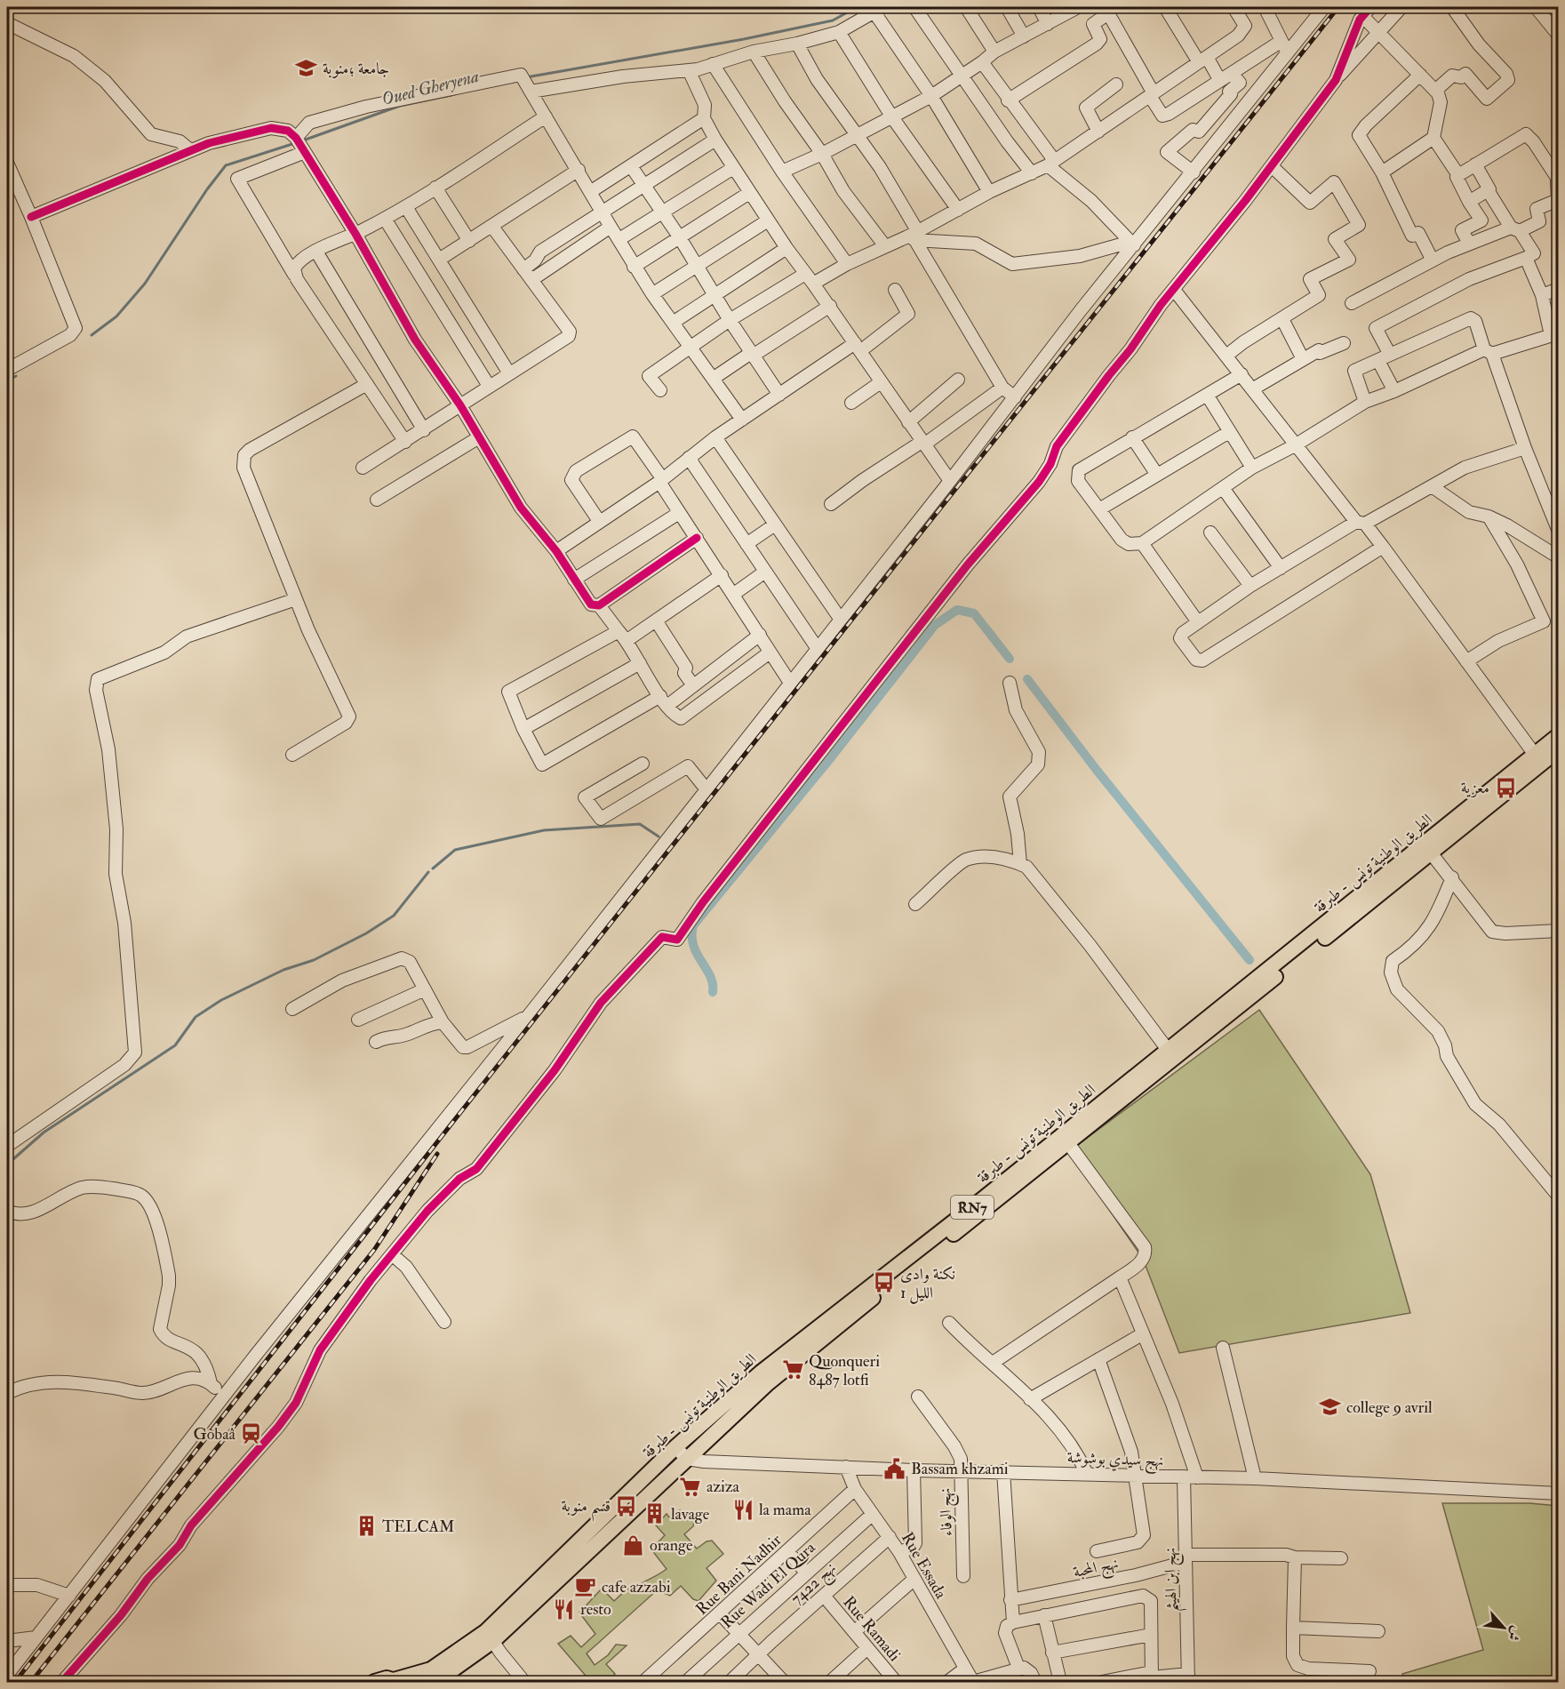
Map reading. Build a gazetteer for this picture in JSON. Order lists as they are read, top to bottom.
{
  "streets": {
    "main road": ["الطريق الوطنية تونس - طبرقة", "RN7"],
    "street": [
      "نهج سيدي بوشوشة",
      "نهج الوفاء",
      "Rue Essada",
      "نهج المحبة",
      "Rue Bani Nadhir",
      "نهج ابن الهيثم",
      "نهج 7422",
      "Rue Wadi El Qura",
      "Rue Ramadi"
    ]
  },
  "crossings": [
    ["الطريق الوطنية تونس - طبرقة", "RN7"],
    ["الطريق الوطنية تونس - طبرقة", "نهج سيدي بوشوشة"],
    ["نهج سيدي بوشوشة", "نهج الوفاء"],
    ["نهج سيدي بوشوشة", "Rue Essada"],
    ["نهج سيدي بوشوشة", "نهج ابن الهيثم"],
    ["Rue Essada", "Rue Bani Nadhir"],
    ["Rue Essada", "نهج 7422"],
    ["Rue Essada", "Rue Wadi El Qura"],
    ["نهج المحبة", "نهج ابن الهيثم"],
    ["نهج 7422", "Rue Ramadi"]
  ],
  "water": ["Oued Gheryena"],
  "places": {
    "school or university": ["جامعة ؛منوبة", "college 9 avril"],
    "bus stop": ["معزية", "نكنة وادى الليل 1", "قسم منوبة"],
    "supermarket": ["Quonqueri 8487 lotfi", "aziza"],
    "station": ["Gobaâ"],
    "public building": ["Bassam khzami"],
    "restaurant": ["la mama", "resto"],
    "building": ["lavage", "TELCAM"],
    "shop": ["orange"],
    "cafe": ["cafe azzabi"]
  },
  "north": "bottom right"
}
